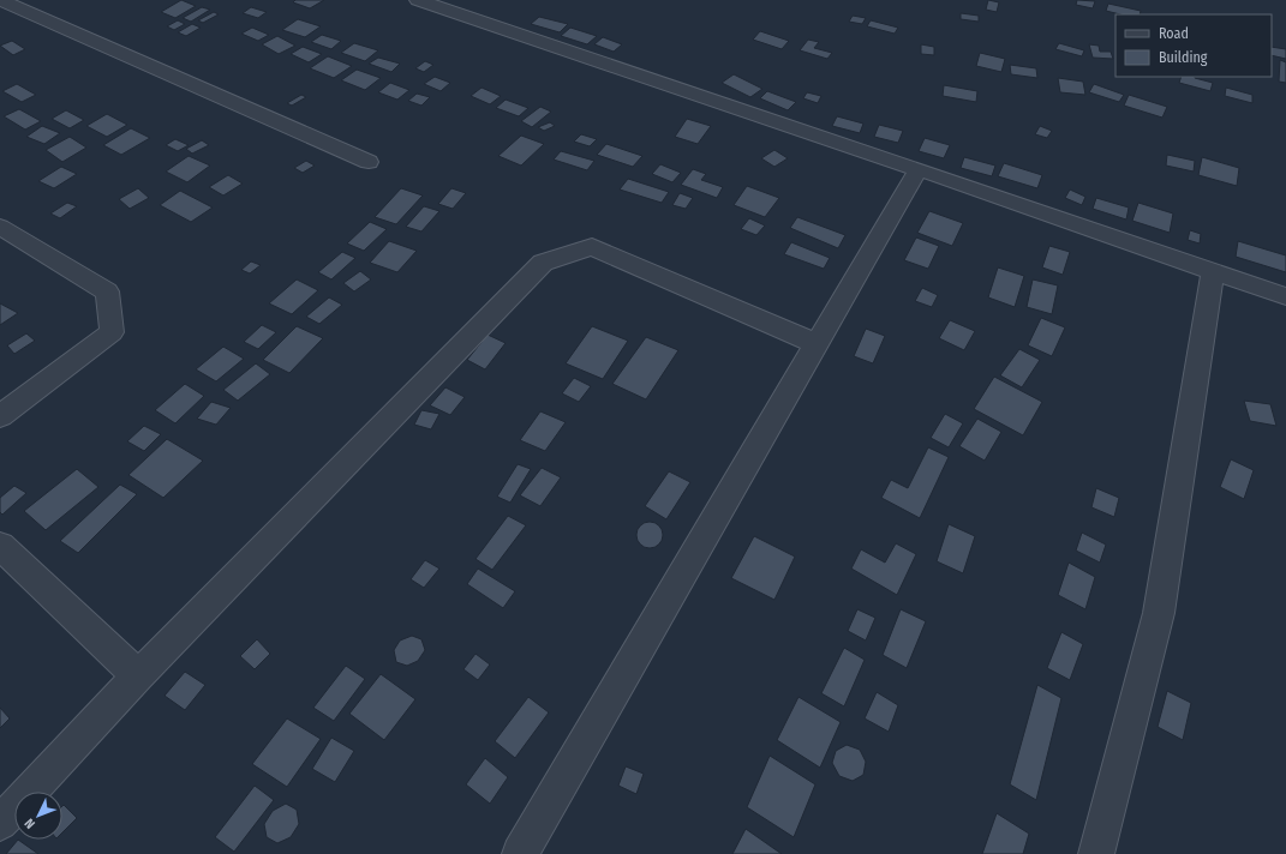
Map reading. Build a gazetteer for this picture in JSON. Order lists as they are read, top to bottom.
{
  "legend": ["Road", "Building"],
  "north": "bottom left"
}
